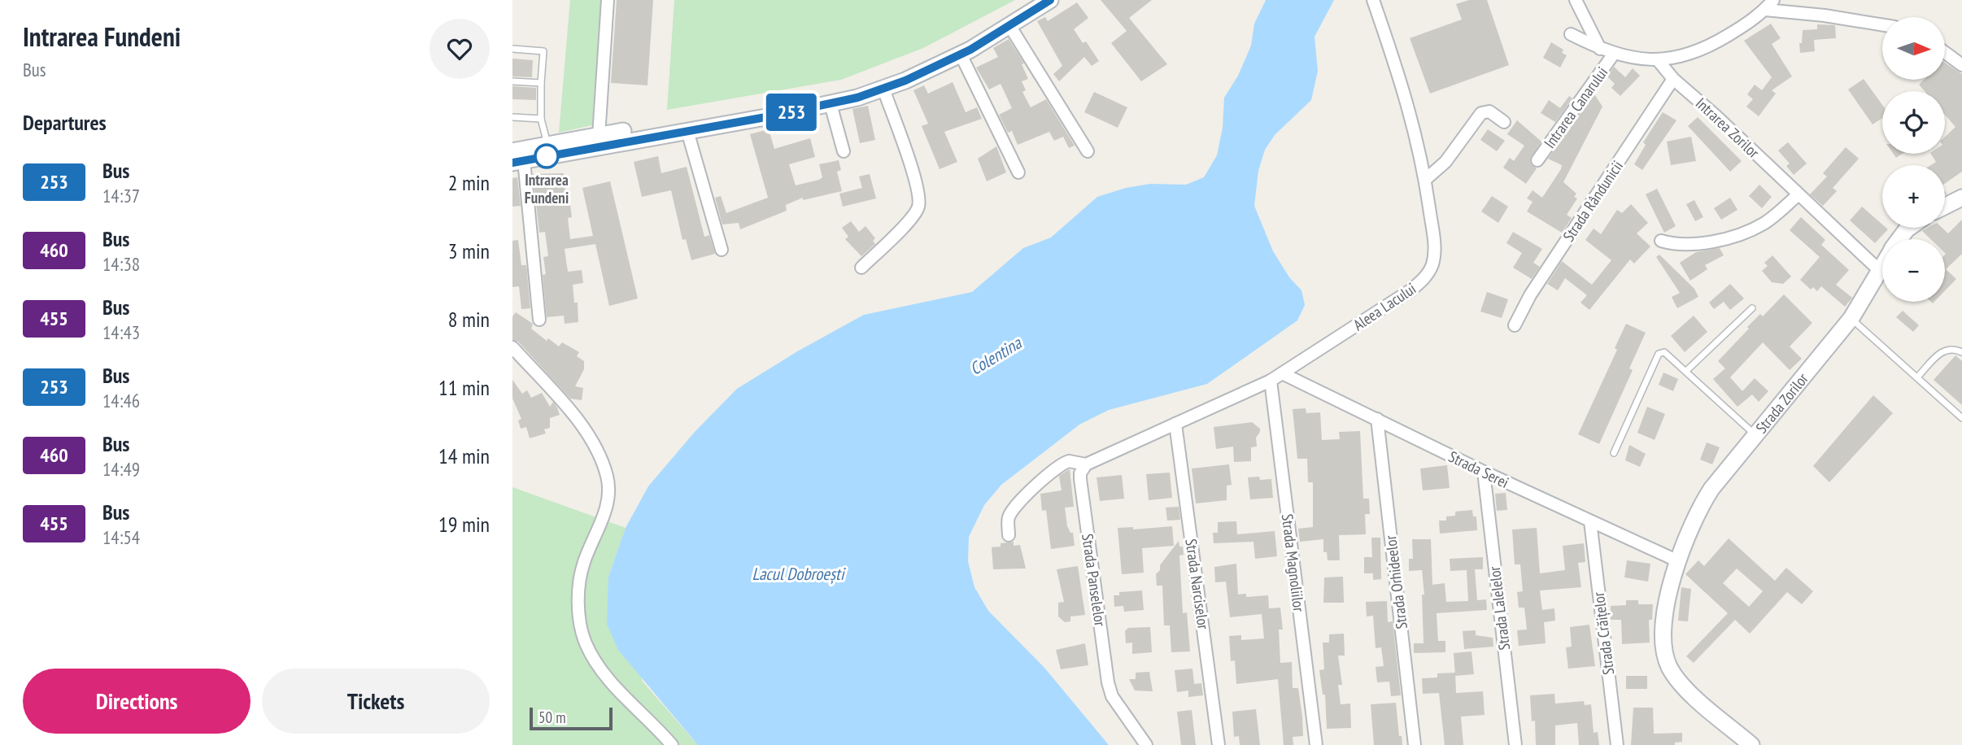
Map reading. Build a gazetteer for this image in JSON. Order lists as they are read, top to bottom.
{
  "streets": {
    "main road": ["Strada Zorilor"],
    "street": [
      "Intrarea Canarului",
      "Intrarea Zorilor",
      "Strada Rândunicii",
      "Aleea Lacului",
      "Strada Serei",
      "Strada Magnoliilor",
      "Strada Panselelor",
      "Strada Orhideelor",
      "Strada Narciselor",
      "Strada Lalelelor",
      "Strada Crăițelor"
    ]
  },
  "crossings": [
    ["Intrarea Zorilor", "Strada Rândunicii"],
    ["Intrarea Zorilor", "Strada Zorilor"],
    ["Aleea Lacului", "Strada Serei"],
    ["Aleea Lacului", "Strada Magnoliilor"],
    ["Aleea Lacului", "Strada Panselelor"],
    ["Aleea Lacului", "Strada Narciselor"],
    ["Strada Zorilor", "Strada Serei"],
    ["Strada Serei", "Strada Orhideelor"],
    ["Strada Serei", "Strada Lalelelor"],
    ["Strada Serei", "Strada Crăițelor"]
  ],
  "water": ["Colentina", "Lacul Dobroești"],
  "places": ["Intrarea Fundeni"],
  "lines": ["bus line 253"],
  "scale_bar": "50 m",
  "north": "right",
  "page": {
    "heading": [
      ["Intrarea Fundeni", "Bus"],
      "Departures"
    ],
    "on_map": "253",
    "map_buttons": ["+", "−"],
    "list": [
      {
        "mark": "253",
        "name": "Bus",
        "note": "14:37",
        "value": "2 min"
      },
      {
        "mark": "460",
        "name": "Bus",
        "note": "14:38",
        "value": "3 min"
      },
      {
        "mark": "455",
        "name": "Bus",
        "note": "14:43",
        "value": "8 min"
      },
      {
        "mark": "253",
        "name": "Bus",
        "note": "14:46",
        "value": "11 min"
      },
      {
        "mark": "460",
        "name": "Bus",
        "note": "14:49",
        "value": "14 min"
      },
      {
        "mark": "455",
        "name": "Bus",
        "note": "14:54",
        "value": "19 min"
      }
    ],
    "buttons": ["Directions", "Tickets"],
    "scale": "50 m"
  }
}
